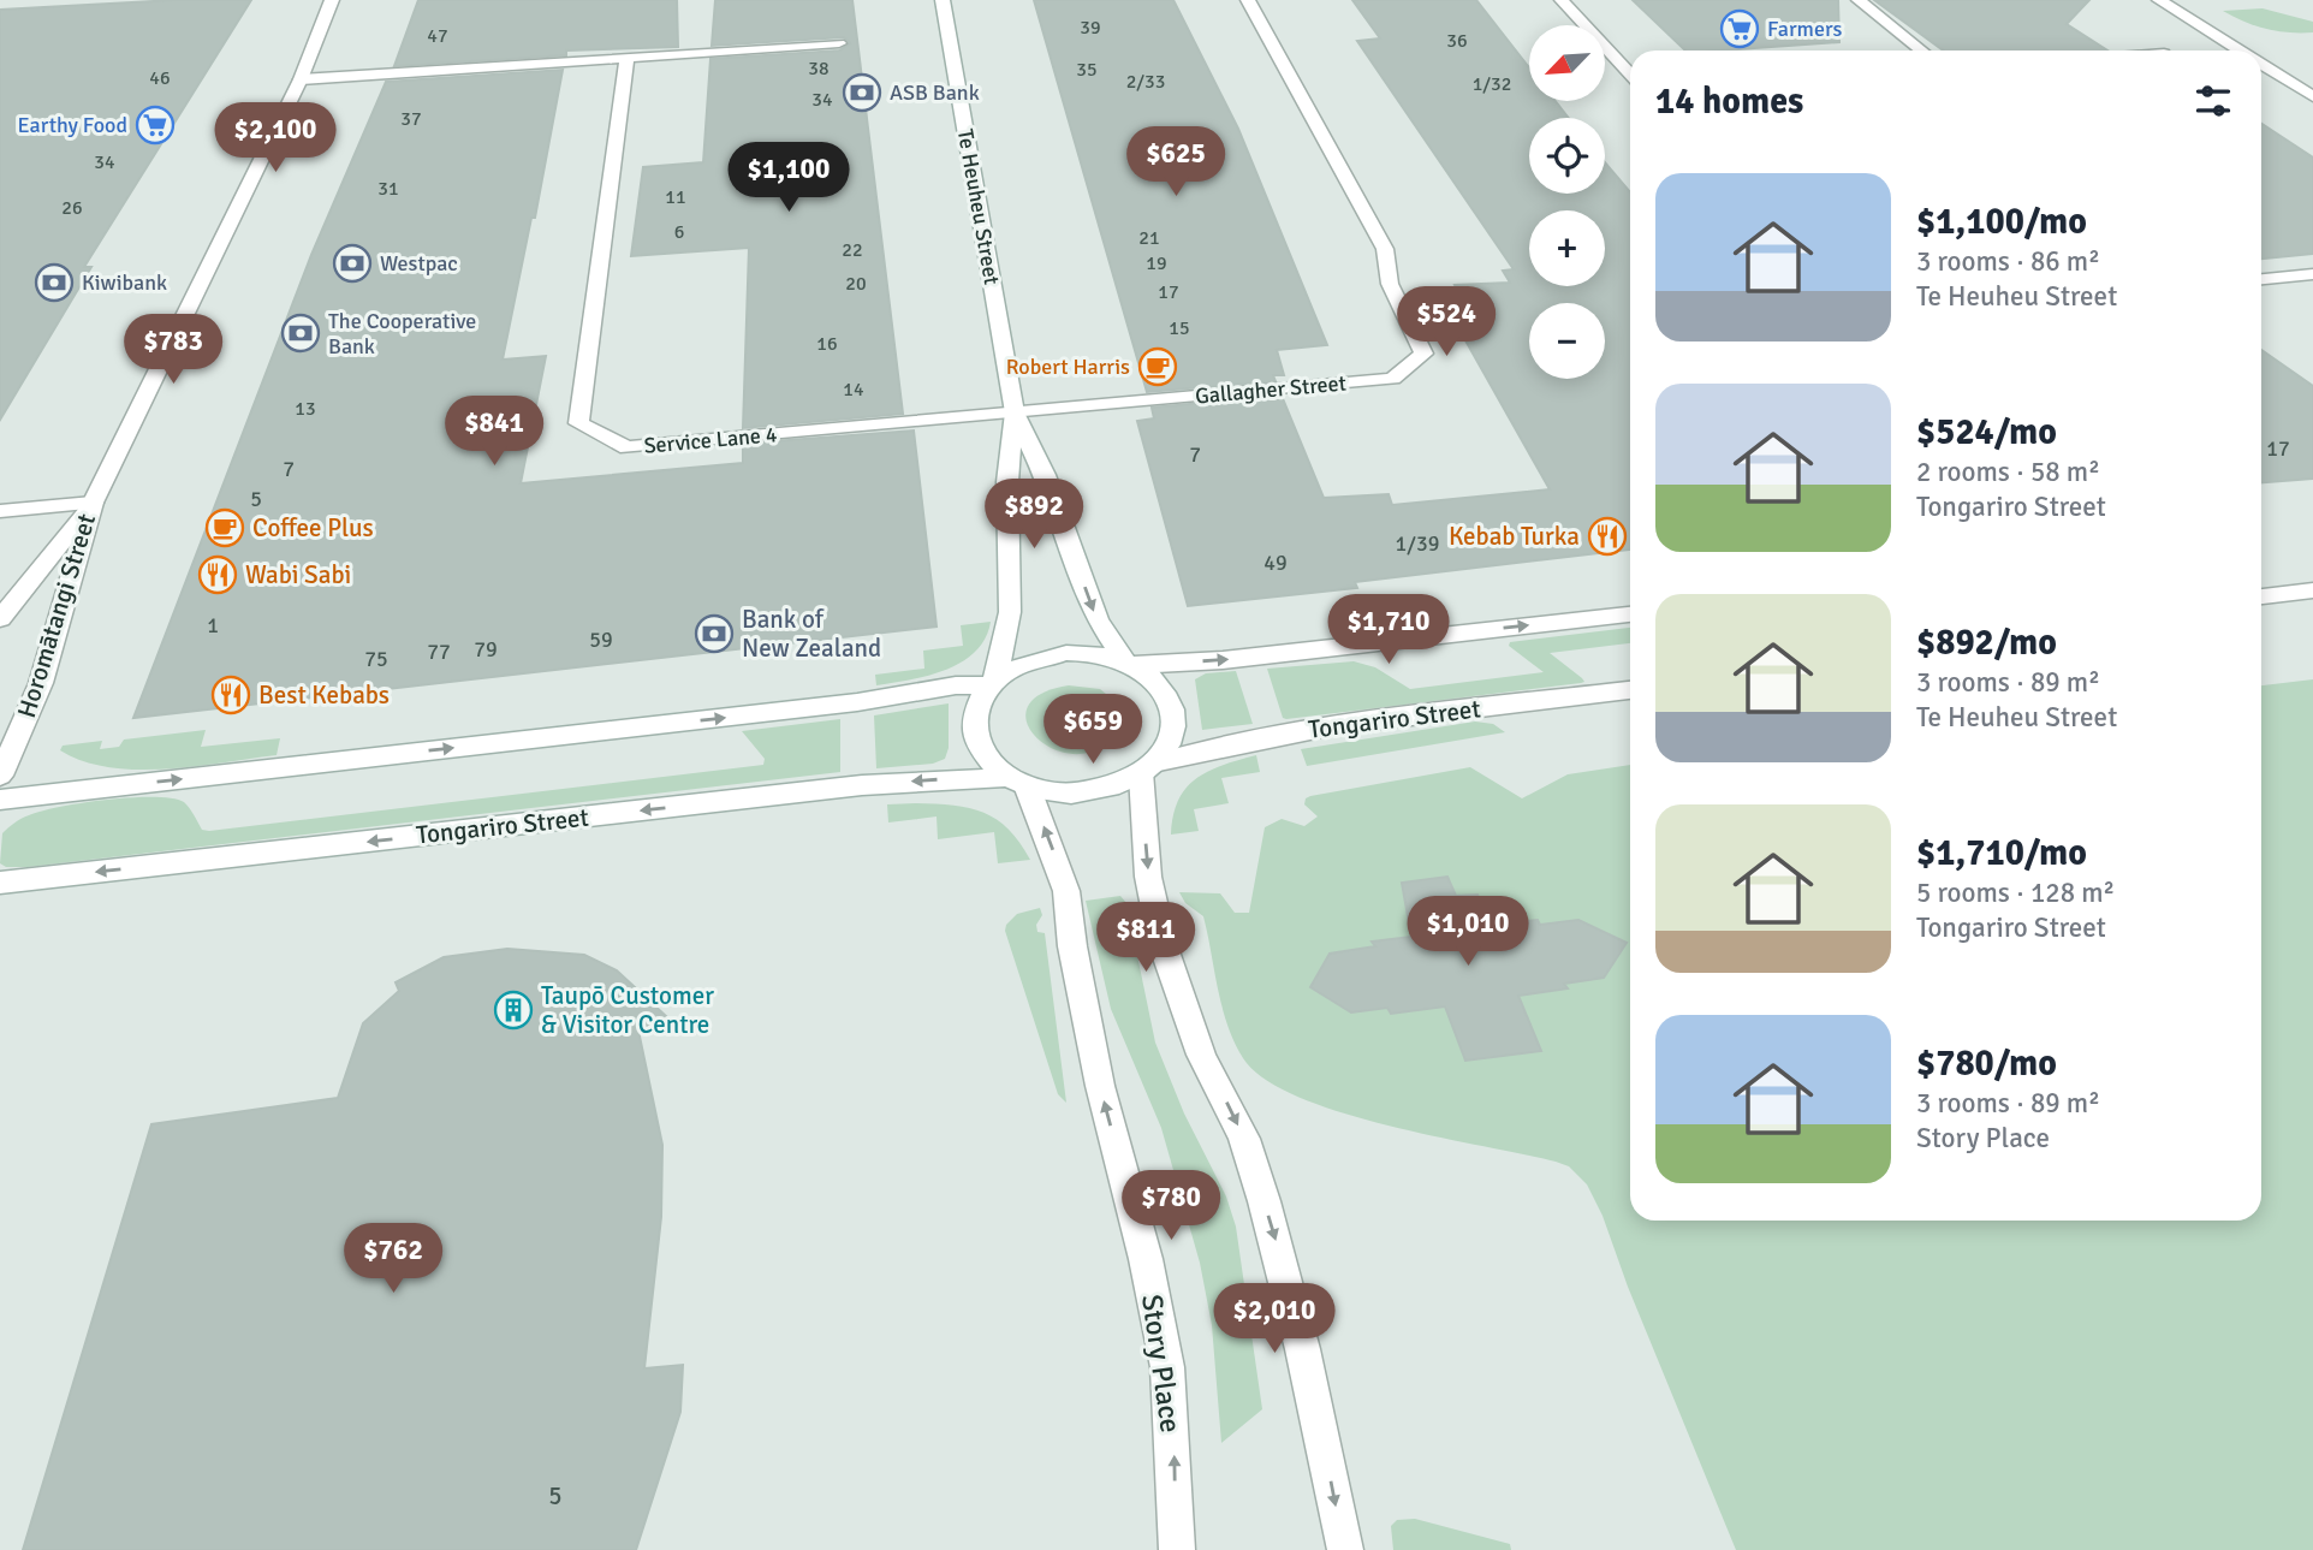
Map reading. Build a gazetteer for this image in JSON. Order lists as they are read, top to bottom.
{
  "streets": {
    "street": [
      "Te Heuheu Street",
      "Gallagher Street",
      "Service Lane 4",
      "Horomātangi Street",
      "Tongariro Street",
      "Story Place"
    ]
  },
  "crossings": [
    ["Te Heuheu Street", "Gallagher Street"],
    ["Te Heuheu Street", "Service Lane 4"],
    ["Te Heuheu Street", "Tongariro Street"],
    ["Te Heuheu Street", "Story Place"],
    ["Gallagher Street", "Service Lane 4"],
    ["Tongariro Street", "Story Place"]
  ],
  "places": {
    "supermarket": ["Farmers", "Earthy Food"],
    "bank": [
      "ASB Bank",
      "Westpac",
      "Kiwibank",
      "The Cooperative Bank",
      "Bank of New Zealand"
    ],
    "cafe": ["Robert Harris", "Coffee Plus"],
    "restaurant": ["Kebab Turka", "Wabi Sabi", "Best Kebabs"],
    "building": ["Taupō Customer & Visitor Centre"]
  },
  "house_numbers": [
    "39",
    "47",
    "36",
    "38",
    "35",
    "46",
    "2/33",
    "1/32",
    "34",
    "37",
    "34",
    "31",
    "11",
    "26",
    "6",
    "21",
    "22",
    "19",
    "20",
    "17",
    "15",
    "16",
    "14",
    "13",
    "17",
    "7",
    "7",
    "5",
    "1/39",
    "49",
    "1",
    "59",
    "79",
    "77",
    "75",
    "5"
  ],
  "north": "bottom left",
  "page": {
    "map_buttons": ["+", "−"],
    "heading": "14 homes",
    "price": [
      "$2,100",
      "$625",
      "$1,100",
      "$524",
      "$783",
      "$841",
      "$892",
      "$1,710",
      "$659",
      "$1,010",
      "$811",
      "$780",
      "$762",
      "$2,010"
    ],
    "list": [
      {
        "name": "$1,100/mo",
        "note": "3 rooms · 86 m² · Te Heuheu Street"
      },
      {
        "name": "$524/mo",
        "note": "2 rooms · 58 m² · Tongariro Street"
      },
      {
        "name": "$892/mo",
        "note": "3 rooms · 89 m² · Te Heuheu Street"
      },
      {
        "name": "$1,710/mo",
        "note": "5 rooms · 128 m² · Tongariro Street"
      },
      {
        "name": "$780/mo",
        "note": "3 rooms · 89 m² · Story Place"
      }
    ]
  }
}
